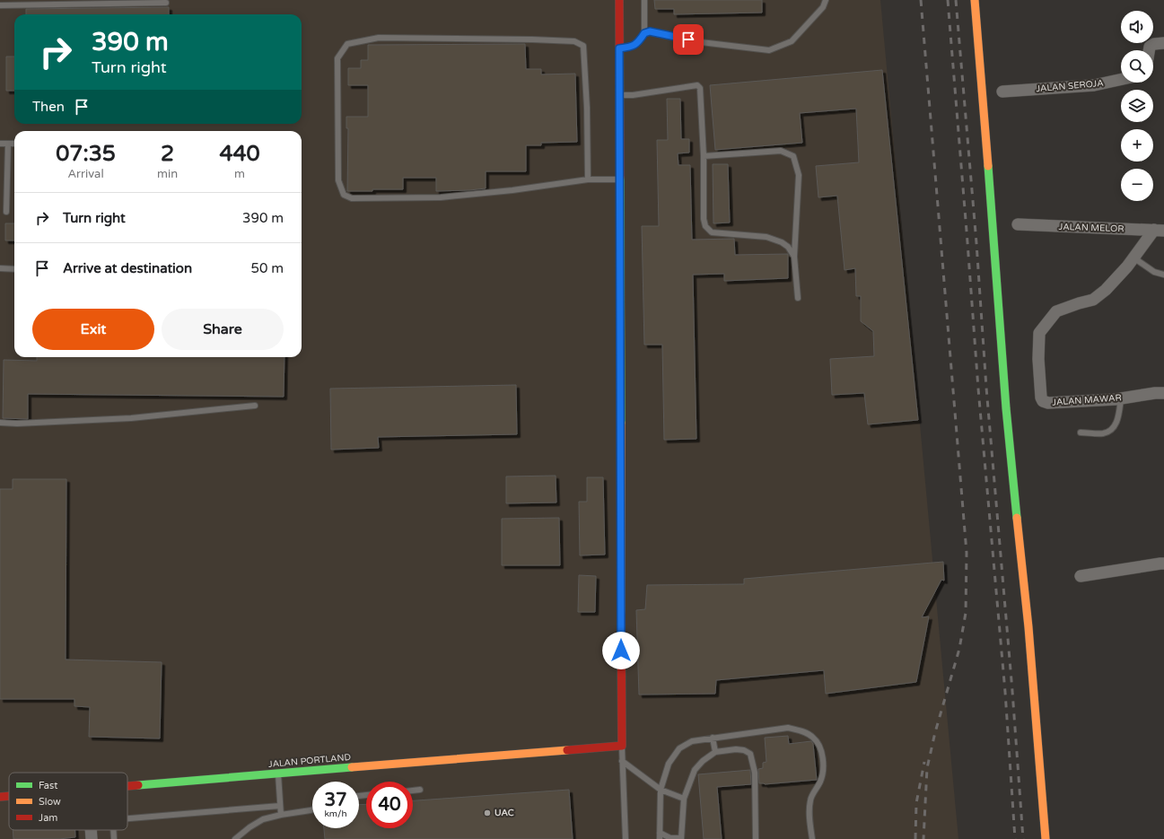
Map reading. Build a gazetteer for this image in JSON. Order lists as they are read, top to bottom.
{
  "streets": {
    "street": [
      "JALAN SEROJA",
      "JALAN MELOR",
      "JALAN MAWAR",
      "JALAN PORTLAND"
    ]
  },
  "crossings": [
    ["JALAN MELOR", "JALAN MAWAR"]
  ],
  "places": ["UAC"],
  "legend": ["Fast", "Slow", "Jam"],
  "page": {
    "map_buttons": ["+", "−"],
    "turn": ["390 m", "Turn right"],
    "then": "Then",
    "eta": [
      "07:35",
      "Arrival",
      "2",
      "min",
      "440",
      "m"
    ],
    "list": [
      {
        "name": "Turn right",
        "value": "390 m"
      },
      {
        "name": "Arrive at destination",
        "value": "50 m"
      }
    ],
    "buttons": ["Exit", "Share"],
    "speed": "37 km/h",
    "limit": "40"
  }
}
